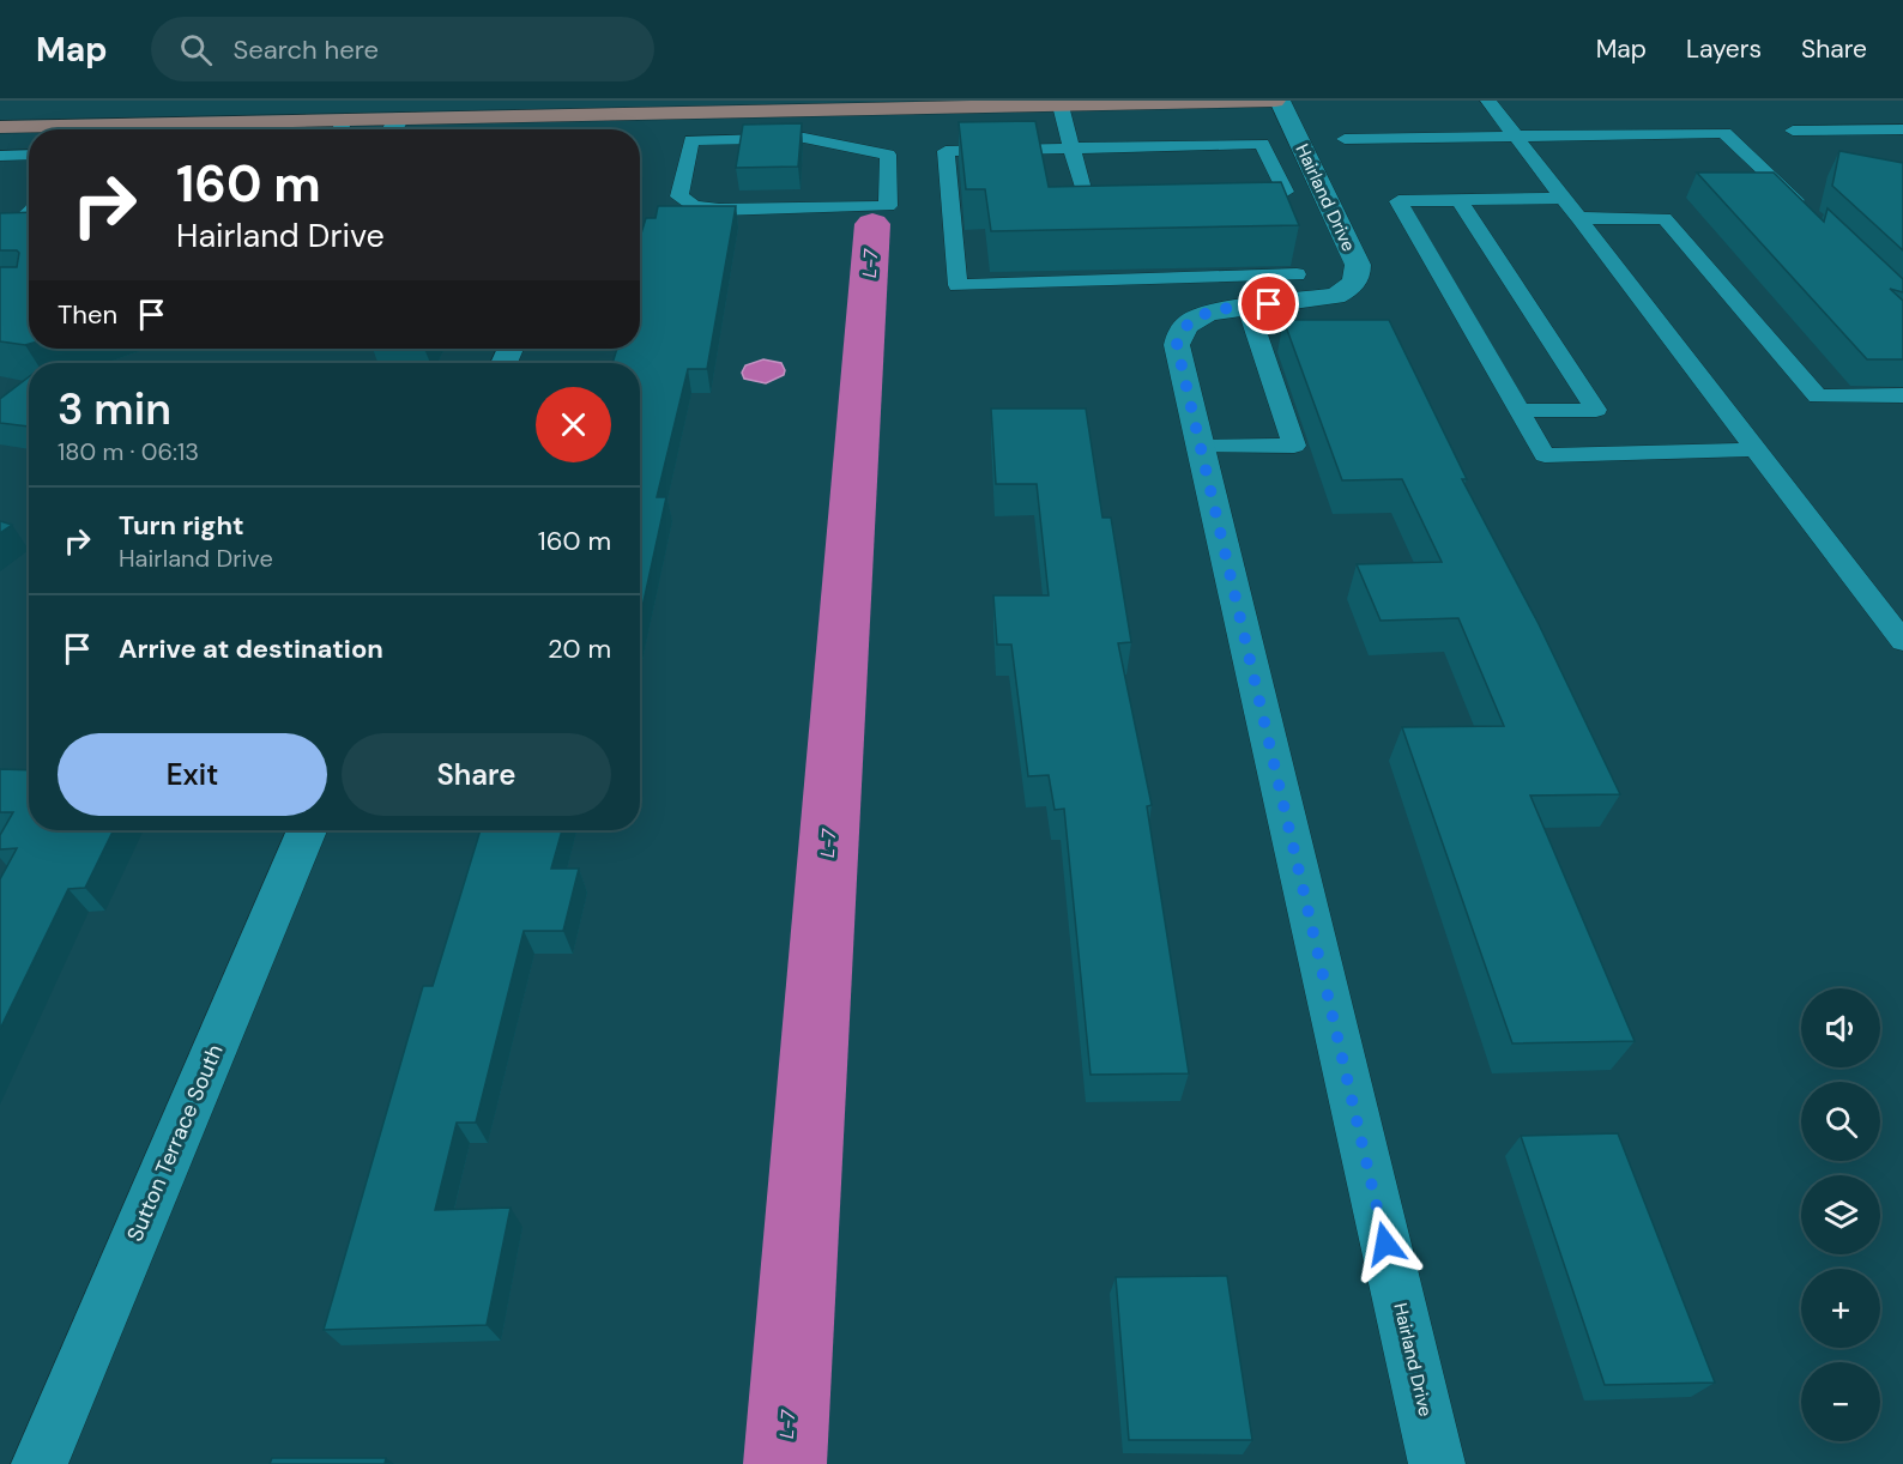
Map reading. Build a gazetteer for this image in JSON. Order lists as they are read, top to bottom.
{
  "streets": {
    "street": ["Hairland Drive", "Sutton Terrace South"]
  },
  "water": ["L-7"],
  "page": {
    "header": "Map",
    "search": "Search here",
    "nav": ["Map", "Layers", "Share"],
    "turn": ["160 m", "Hairland Drive"],
    "then": "Then",
    "heading": ["3 min", "180 m · 06:13"],
    "list": [
      {
        "name": "Turn right",
        "note": "Hairland Drive",
        "value": "160 m"
      },
      {
        "name": "Arrive at destination",
        "value": "20 m"
      }
    ],
    "buttons": ["Exit", "Share"],
    "map_buttons": ["+", "−"]
  }
}
